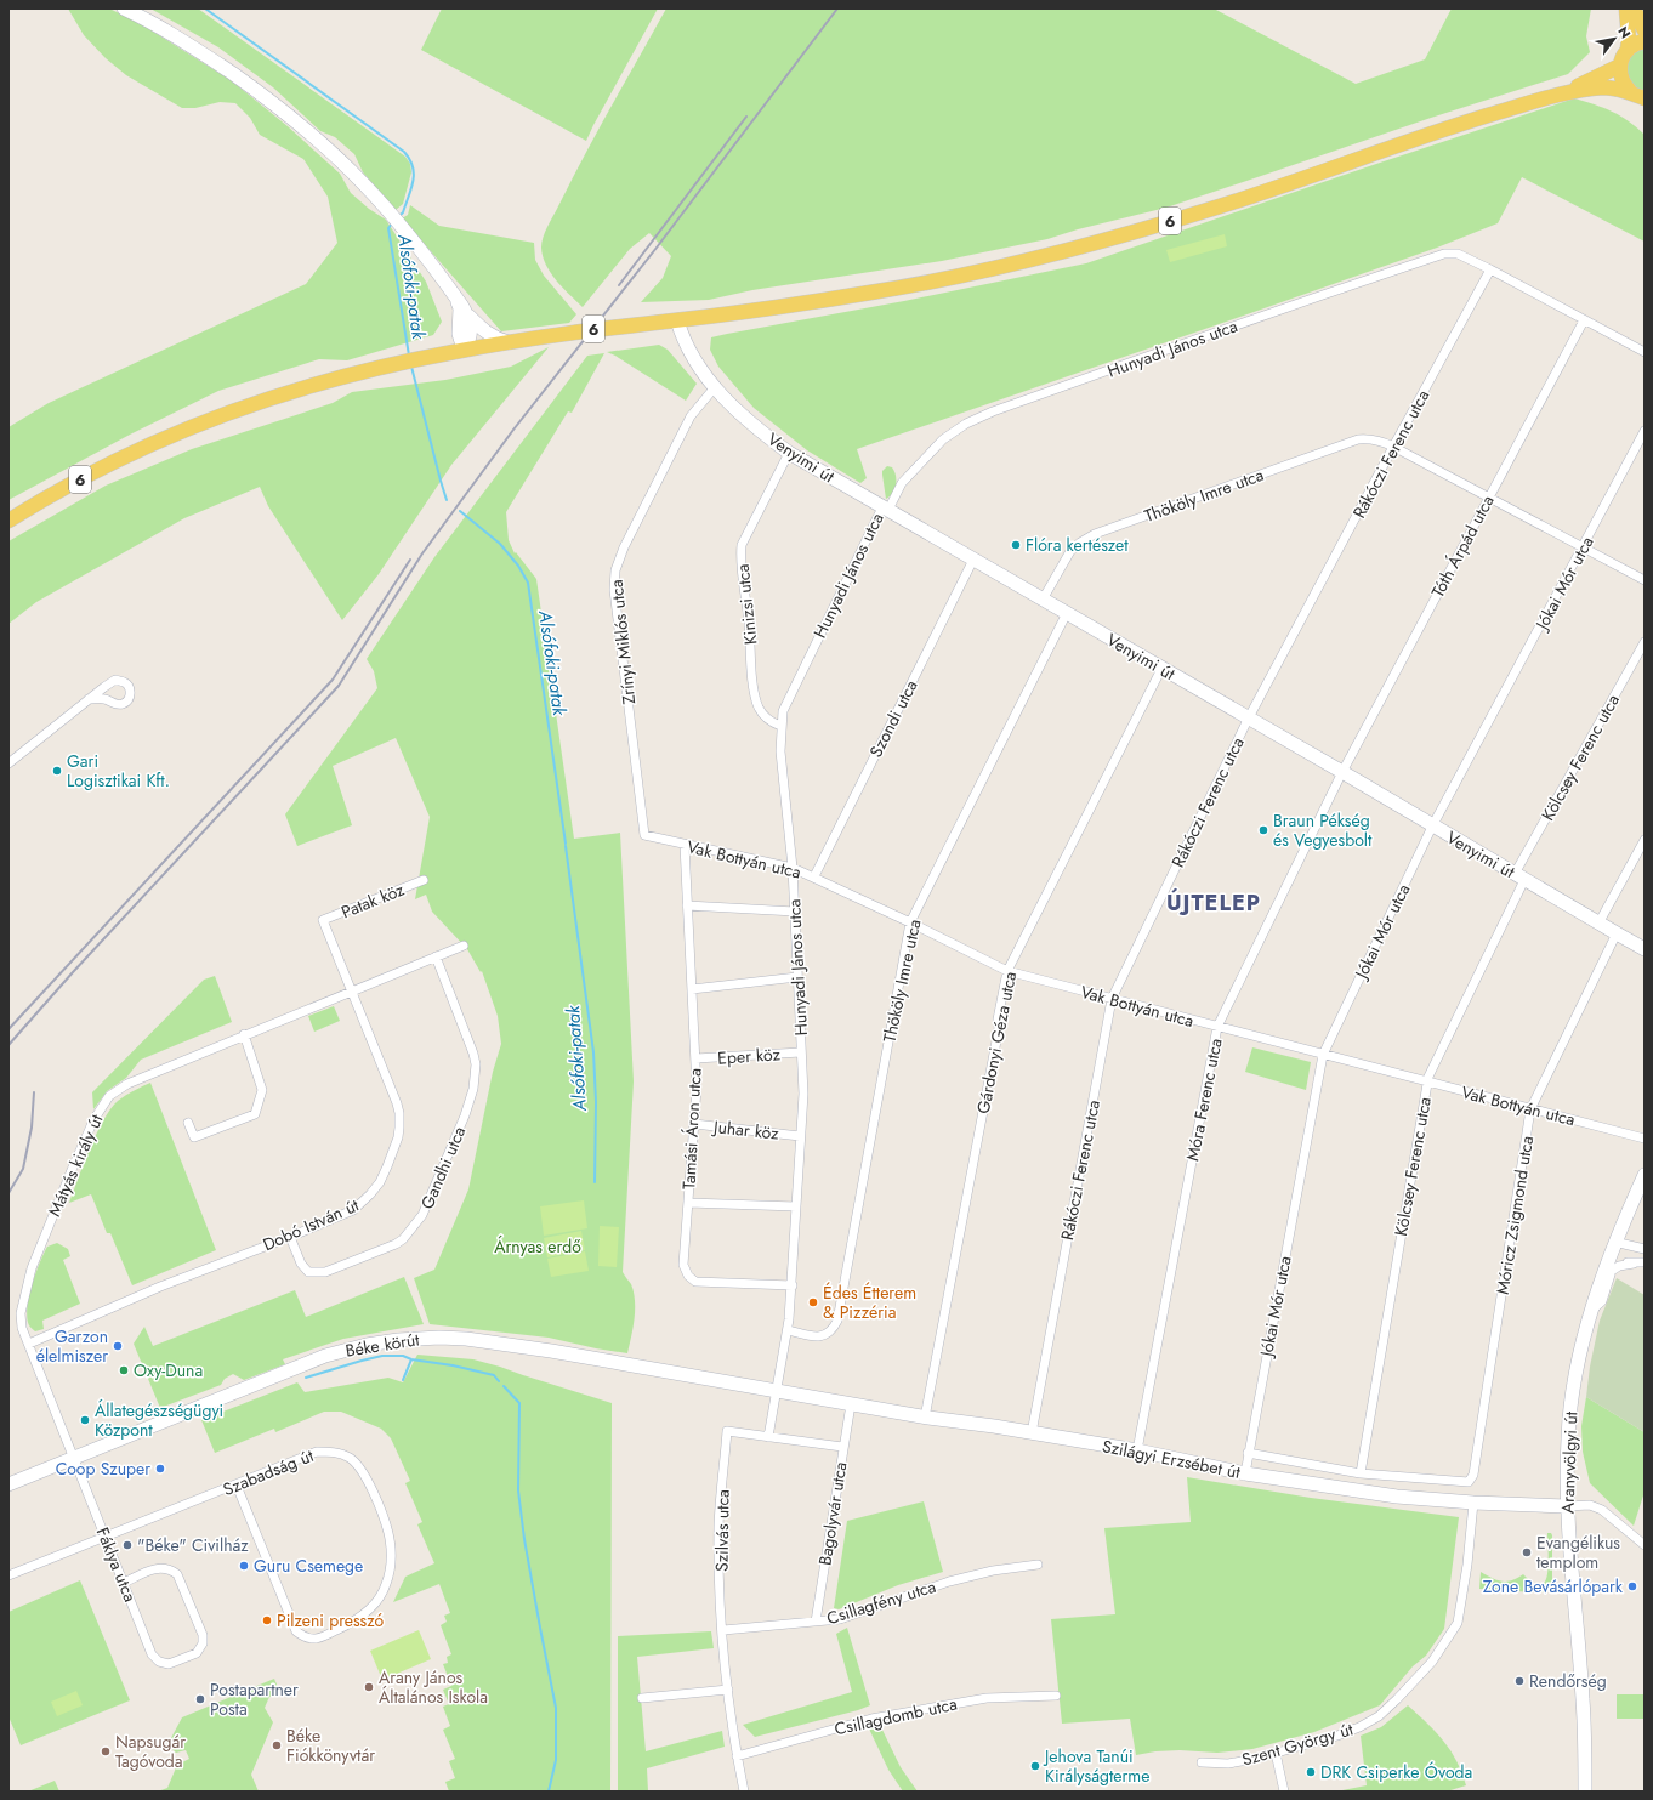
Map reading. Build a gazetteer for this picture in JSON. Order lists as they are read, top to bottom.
{
  "streets": {
    "main road": ["6"],
    "street": [
      "Hunyadi János utca",
      "Rákóczi Ferenc utca",
      "Venyimi út",
      "Thököly Imre utca",
      "Tóth Árpád utca",
      "Jókai Mór utca",
      "Kinizsi utca",
      "Zrínyi Miklós utca",
      "Szondi utca",
      "Kölcsey Ferenc utca",
      "Vak Bottyán utca",
      "Patak köz",
      "Gárdonyi Géza utca",
      "Eper köz",
      "Móra Ferenc utca",
      "Tamási Áron utca",
      "Juhar köz",
      "Mátyás király út",
      "Gandhi utca",
      "Móricz Zsigmond utca",
      "Dobó István út",
      "Béke körút",
      "Szilágyi Erzsébet út",
      "Aranyvölgyi út",
      "Szabadság út",
      "Bagolyvár utca",
      "Szilvás utca",
      "Fáklya utca",
      "Csillagfény utca",
      "Csillagdomb utca",
      "Szent György út"
    ]
  },
  "crossings": [
    ["6", "Venyimi út"],
    ["Hunyadi János utca", "Rákóczi Ferenc utca"],
    ["Hunyadi János utca", "Venyimi út"],
    ["Hunyadi János utca", "Thököly Imre utca"],
    ["Hunyadi János utca", "Tóth Árpád utca"],
    ["Hunyadi János utca", "Kinizsi utca"],
    ["Hunyadi János utca", "Vak Bottyán utca"],
    ["Hunyadi János utca", "Eper köz"],
    ["Hunyadi János utca", "Tamási Áron utca"],
    ["Hunyadi János utca", "Juhar köz"],
    ["Hunyadi János utca", "Béke körút"],
    ["Hunyadi János utca", "Szilágyi Erzsébet út"],
    ["Hunyadi János utca", "Szilvás utca"],
    ["Rákóczi Ferenc utca", "Venyimi út"],
    ["Rákóczi Ferenc utca", "Thököly Imre utca"],
    ["Rákóczi Ferenc utca", "Vak Bottyán utca"],
    ["Rákóczi Ferenc utca", "Szilágyi Erzsébet út"],
    ["Venyimi út", "Thököly Imre utca"],
    ["Venyimi út", "Tóth Árpád utca"],
    ["Venyimi út", "Jókai Mór utca"],
    ["Venyimi út", "Kinizsi utca"],
    ["Venyimi út", "Zrínyi Miklós utca"],
    ["Venyimi út", "Szondi utca"],
    ["Venyimi út", "Kölcsey Ferenc utca"],
    ["Venyimi út", "Gárdonyi Géza utca"],
    ["Venyimi út", "Móra Ferenc utca"],
    ["Venyimi út", "Móricz Zsigmond utca"],
    ["Thököly Imre utca", "Tóth Árpád utca"],
    ["Thököly Imre utca", "Jókai Mór utca"],
    ["Thököly Imre utca", "Vak Bottyán utca"],
    ["Tóth Árpád utca", "Móra Ferenc utca"],
    ["Jókai Mór utca", "Vak Bottyán utca"],
    ["Jókai Mór utca", "Szilágyi Erzsébet út"],
    ["Zrínyi Miklós utca", "Vak Bottyán utca"],
    ["Szondi utca", "Vak Bottyán utca"],
    ["Kölcsey Ferenc utca", "Vak Bottyán utca"],
    ["Kölcsey Ferenc utca", "Szilágyi Erzsébet út"],
    ["Vak Bottyán utca", "Gárdonyi Géza utca"],
    ["Vak Bottyán utca", "Móra Ferenc utca"],
    ["Vak Bottyán utca", "Tamási Áron utca"],
    ["Vak Bottyán utca", "Móricz Zsigmond utca"],
    ["Patak köz", "Dobó István út"],
    ["Gárdonyi Géza utca", "Szilágyi Erzsébet út"],
    ["Eper köz", "Tamási Áron utca"],
    ["Móra Ferenc utca", "Szilágyi Erzsébet út"],
    ["Tamási Áron utca", "Juhar köz"],
    ["Mátyás király út", "Dobó István út"],
    ["Mátyás király út", "Béke körút"],
    ["Mátyás király út", "Fáklya utca"],
    ["Gandhi utca", "Dobó István út"],
    ["Móricz Zsigmond utca", "Szilágyi Erzsébet út"],
    ["Béke körút", "Szilágyi Erzsébet út"],
    ["Béke körút", "Fáklya utca"],
    ["Szilágyi Erzsébet út", "Aranyvölgyi út"],
    ["Szilágyi Erzsébet út", "Bagolyvár utca"],
    ["Szilágyi Erzsébet út", "Szent György út"],
    ["Szabadság út", "Fáklya utca"],
    ["Bagolyvár utca", "Csillagfény utca"],
    ["Szilvás utca", "Csillagfény utca"],
    ["Szilvás utca", "Csillagdomb utca"]
  ],
  "districts": ["ÚJTELEP"],
  "water": ["Alsófoki-patak"],
  "parks": ["Árnyas erdő"],
  "places": [
    "Flóra kertészet",
    "Gari Logisztikai Kft.",
    "Braun Pékség és Vegyesbolt",
    "Édes Étterem & Pizzéria",
    "Garzon élelmiszer",
    "Oxy-Duna",
    "Állategészségügyi Központ",
    "Coop Szuper",
    "\"Béke\" Civilház",
    "Evangélikus templom",
    "Guru Csemege",
    "Zone Bevásárlópark",
    "Pilzeni presszó",
    "Rendőrség",
    "Arany János Általános Iskola",
    "Postapartner Posta",
    "Béke Fiókkönyvtár",
    "Napsugár Tagóvoda",
    "Jehova Tanúi Királyságterme",
    "DRK Csiperke Óvoda"
  ],
  "north": "top right"
}
